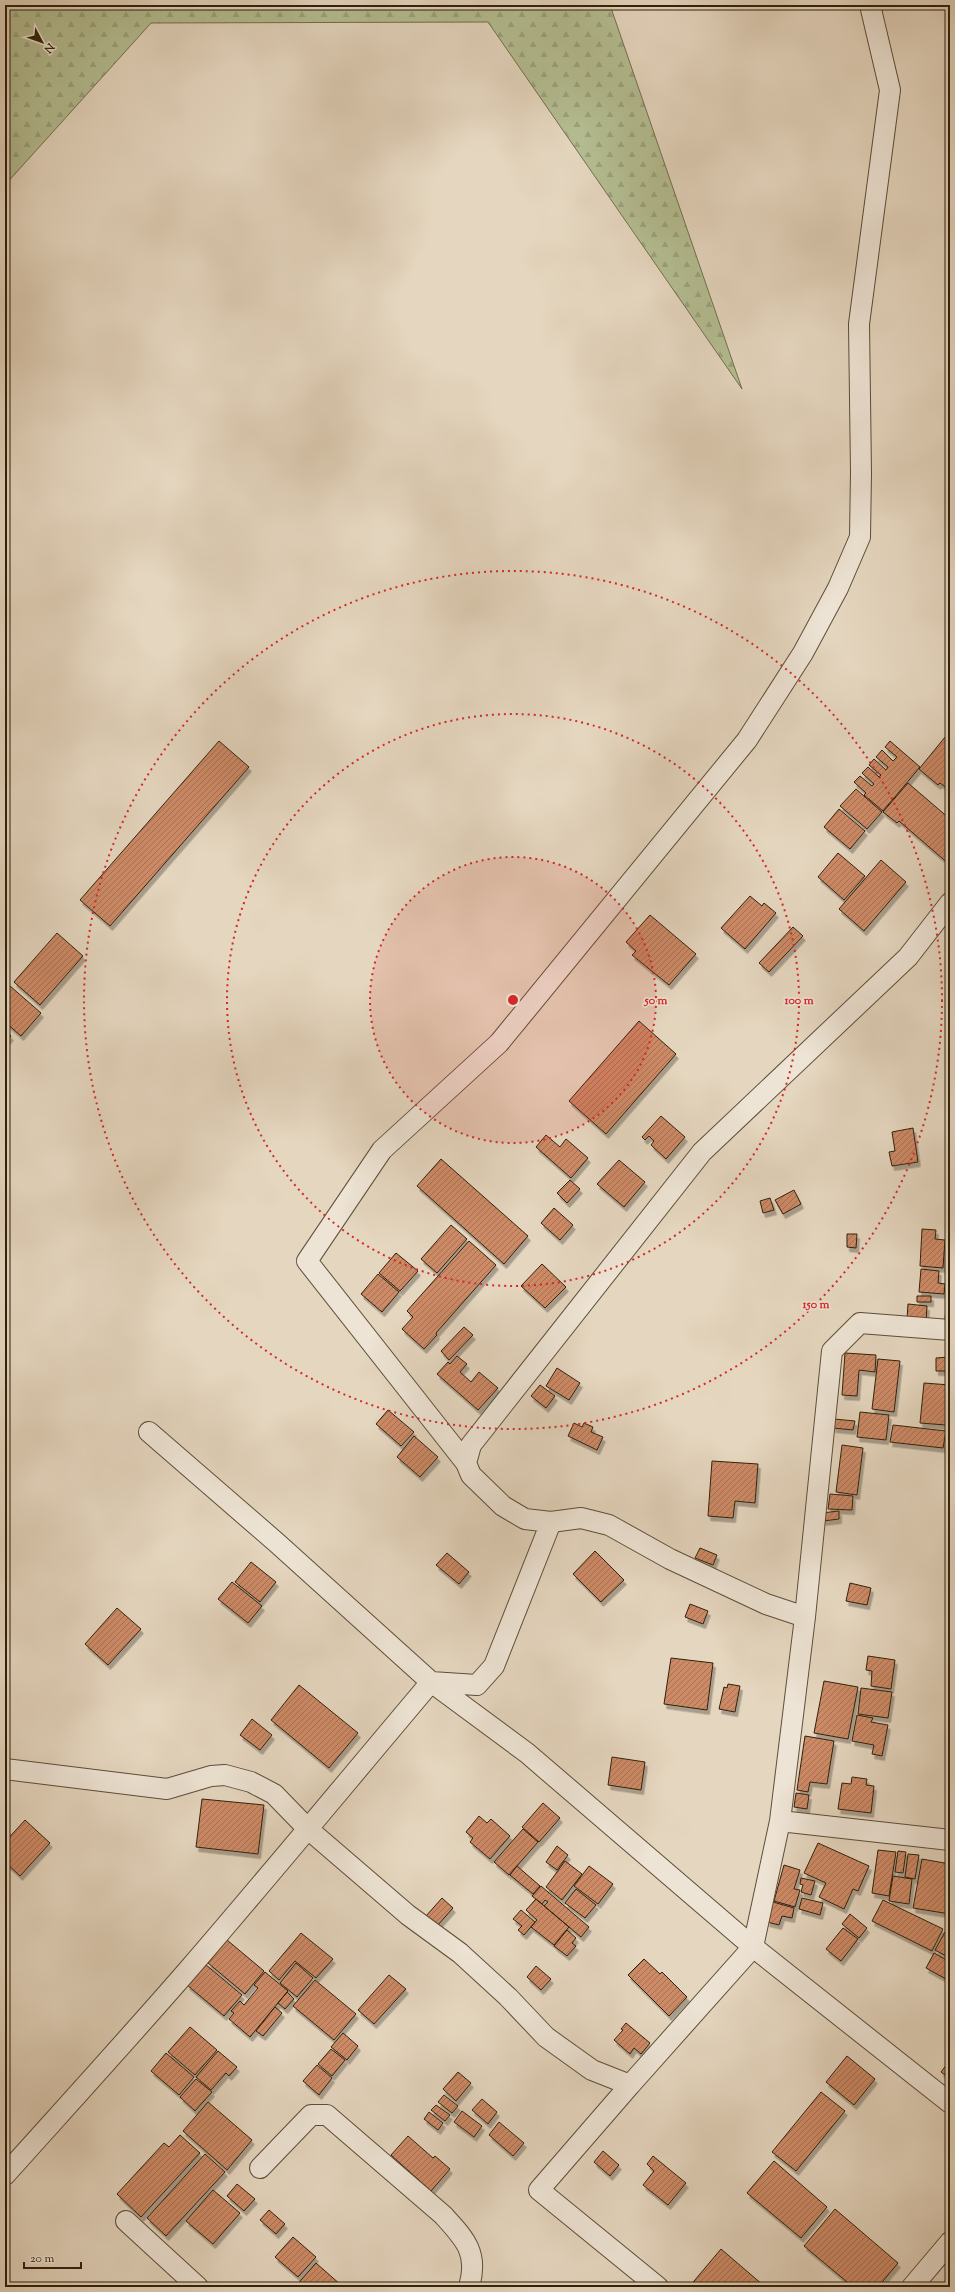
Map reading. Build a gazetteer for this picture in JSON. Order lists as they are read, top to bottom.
{
  "scale_bar": "20 m",
  "north": "bottom right",
  "rings": ["50 m", "100 m", "150 m"]
}
